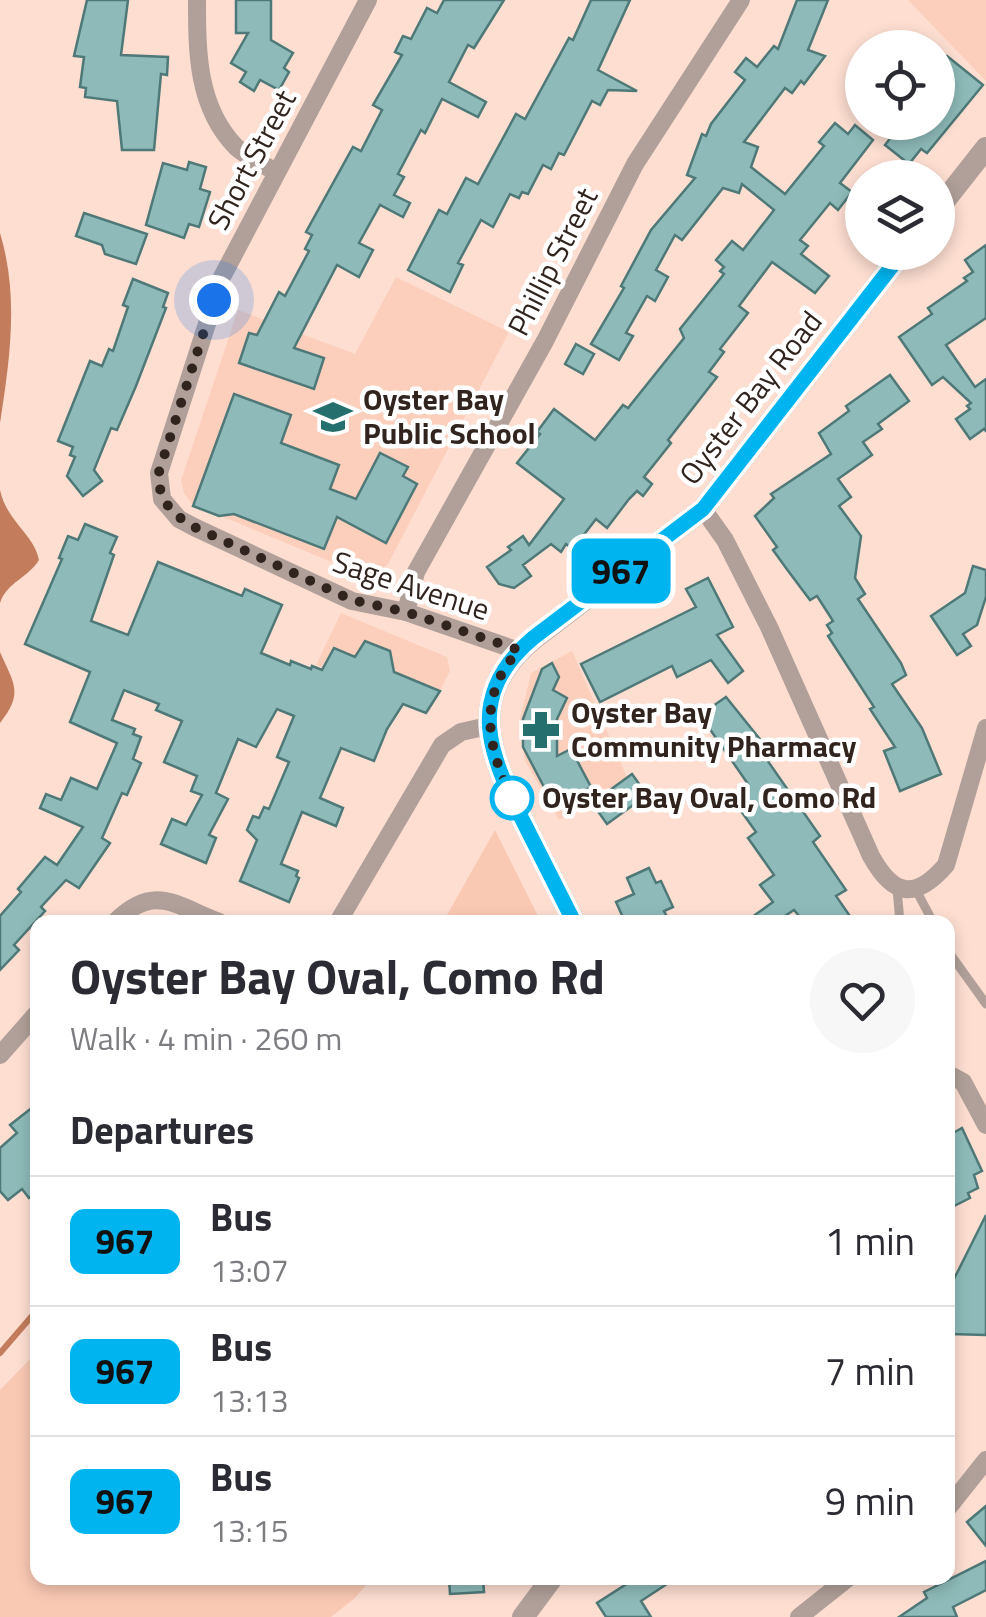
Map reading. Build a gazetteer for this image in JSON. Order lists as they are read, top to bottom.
{
  "streets": {
    "street": [
      "Short Street",
      "Phillip Street",
      "Oyster Bay Road",
      "Sage Avenue"
    ]
  },
  "crossings": [
    ["Short Street", "Sage Avenue"],
    ["Phillip Street", "Sage Avenue"],
    ["Oyster Bay Road", "Sage Avenue"]
  ],
  "places": {
    "school or university": ["Oyster Bay Public School"],
    "pharmacy": ["Oyster Bay Community Pharmacy"],
    "other": ["Oyster Bay Oval, Como Rd"]
  },
  "lines": ["bus line 967"],
  "page": {
    "on_map": "967",
    "heading": [
      ["Oyster Bay Oval, Como Rd", "Walk · 4 min · 260 m"],
      "Departures"
    ],
    "list": [
      {
        "mark": "967",
        "name": "Bus",
        "note": "13:07",
        "value": "1 min"
      },
      {
        "mark": "967",
        "name": "Bus",
        "note": "13:13",
        "value": "7 min"
      },
      {
        "mark": "967",
        "name": "Bus",
        "note": "13:15",
        "value": "9 min"
      }
    ]
  }
}
